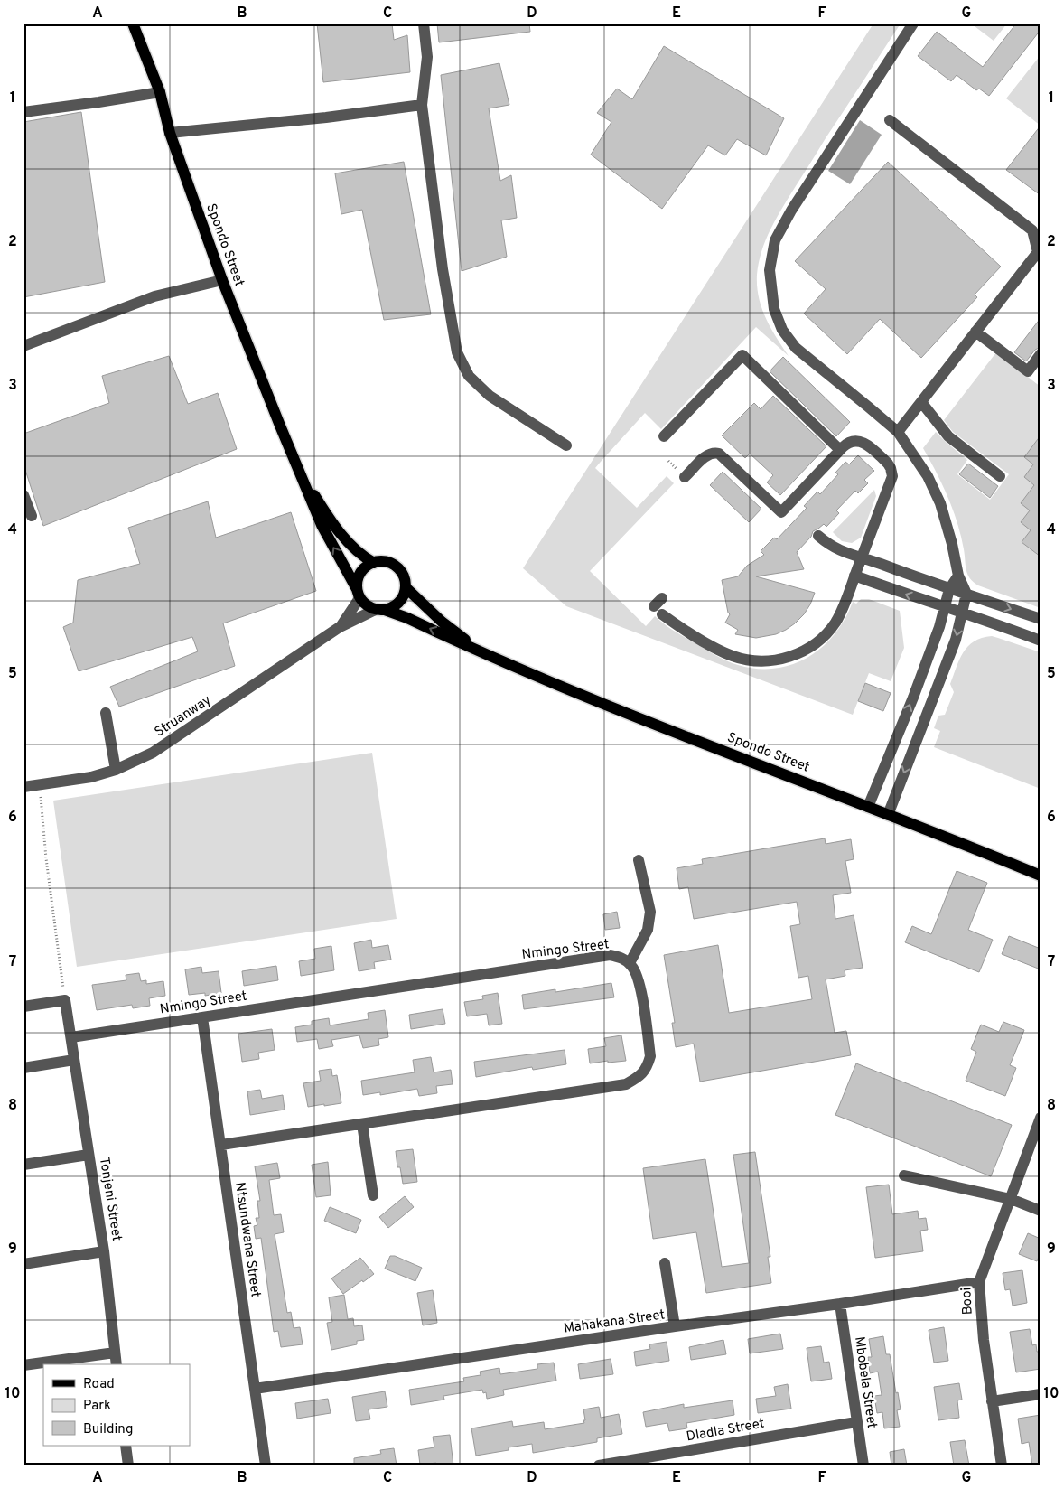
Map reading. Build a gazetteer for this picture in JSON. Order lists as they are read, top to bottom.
{
  "streets": {
    "main road": ["Spondo Street"],
    "street": [
      "Struanway",
      "Nmingo Street",
      "Tonjeni Street",
      "Ntsundwana Street",
      "Booi",
      "Mahakana Street",
      "Mbobela Street",
      "Dladla Street"
    ]
  },
  "crossings": [
    ["Spondo Street", "Struanway"],
    ["Nmingo Street", "Tonjeni Street"],
    ["Nmingo Street", "Ntsundwana Street"],
    ["Ntsundwana Street", "Mahakana Street"],
    ["Booi", "Mahakana Street"],
    ["Mahakana Street", "Mbobela Street"],
    ["Mbobela Street", "Dladla Street"]
  ],
  "legend": ["Road", "Park", "Building"],
  "grid": {
    "columns": [
      "A",
      "B",
      "C",
      "D",
      "E",
      "F",
      "G"
    ],
    "rows": [
      "1",
      "2",
      "3",
      "4",
      "5",
      "6",
      "7",
      "8",
      "9",
      "10"
    ]
  }
}
